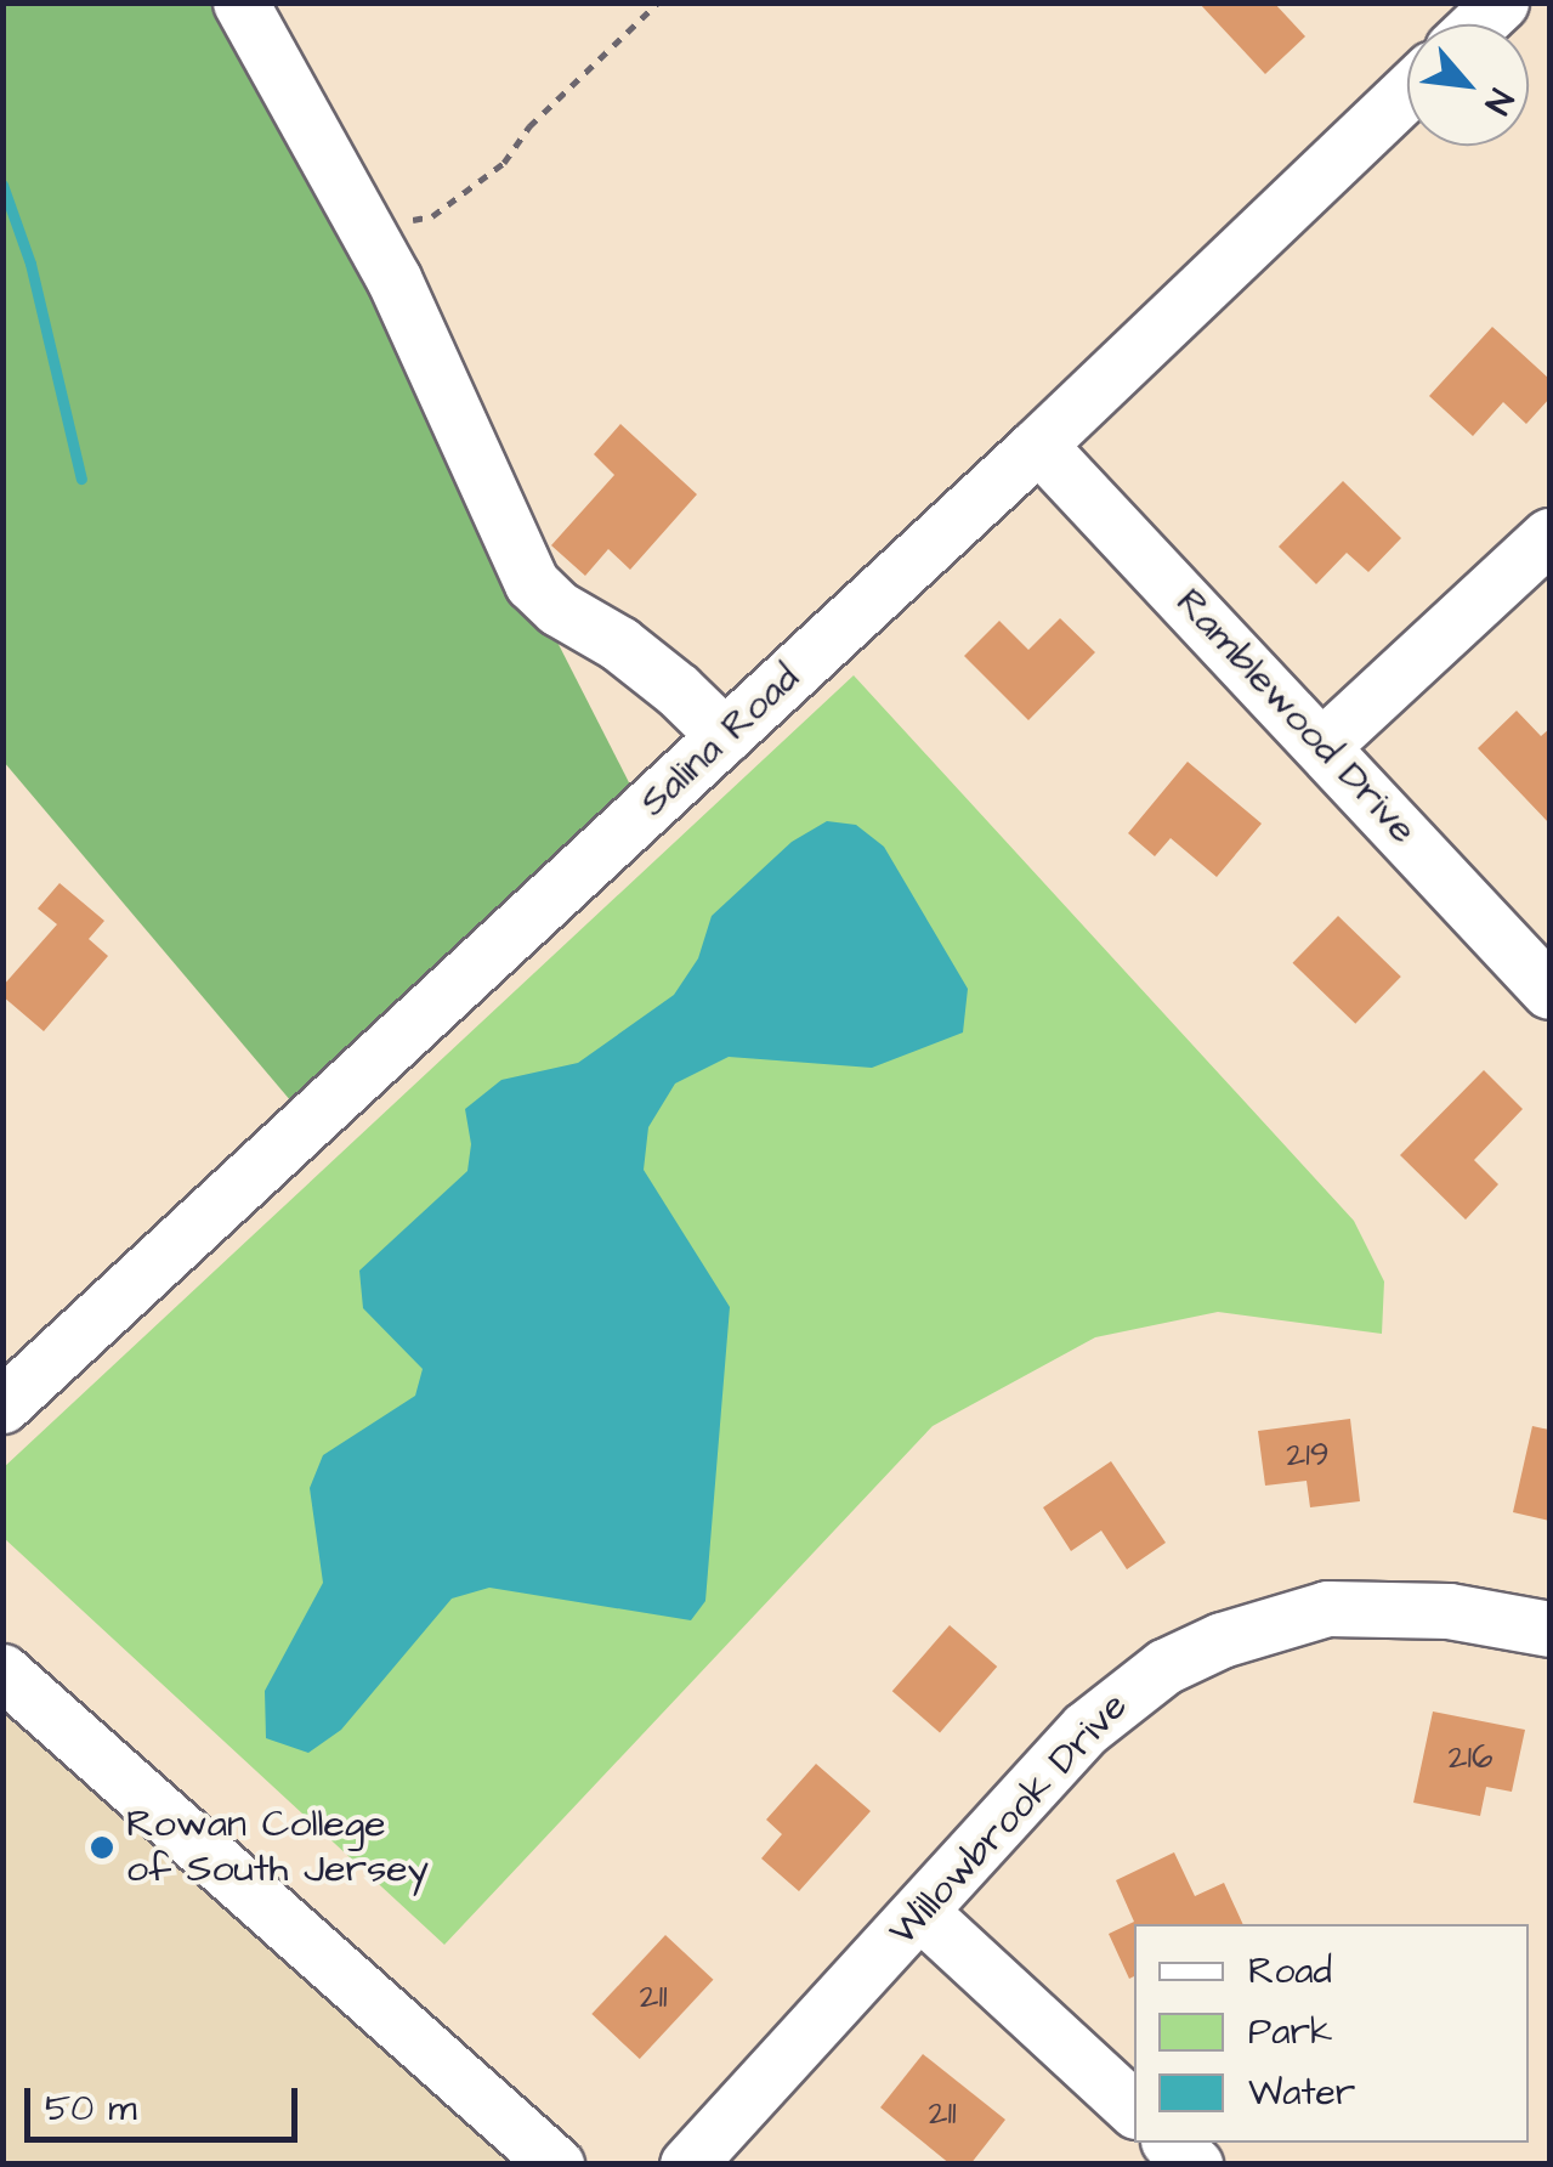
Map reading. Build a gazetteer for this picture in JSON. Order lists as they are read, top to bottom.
{
  "streets": {
    "street": ["Ramblewood Drive", "Salina Road", "Willowbrook Drive"]
  },
  "crossings": [
    ["Ramblewood Drive", "Salina Road"]
  ],
  "places": ["Rowan College of South Jersey"],
  "house_numbers": [
    "219",
    "216",
    "211",
    "211"
  ],
  "legend": ["Road", "Park", "Water"],
  "scale_bar": "50 m",
  "north": "bottom right"
}
